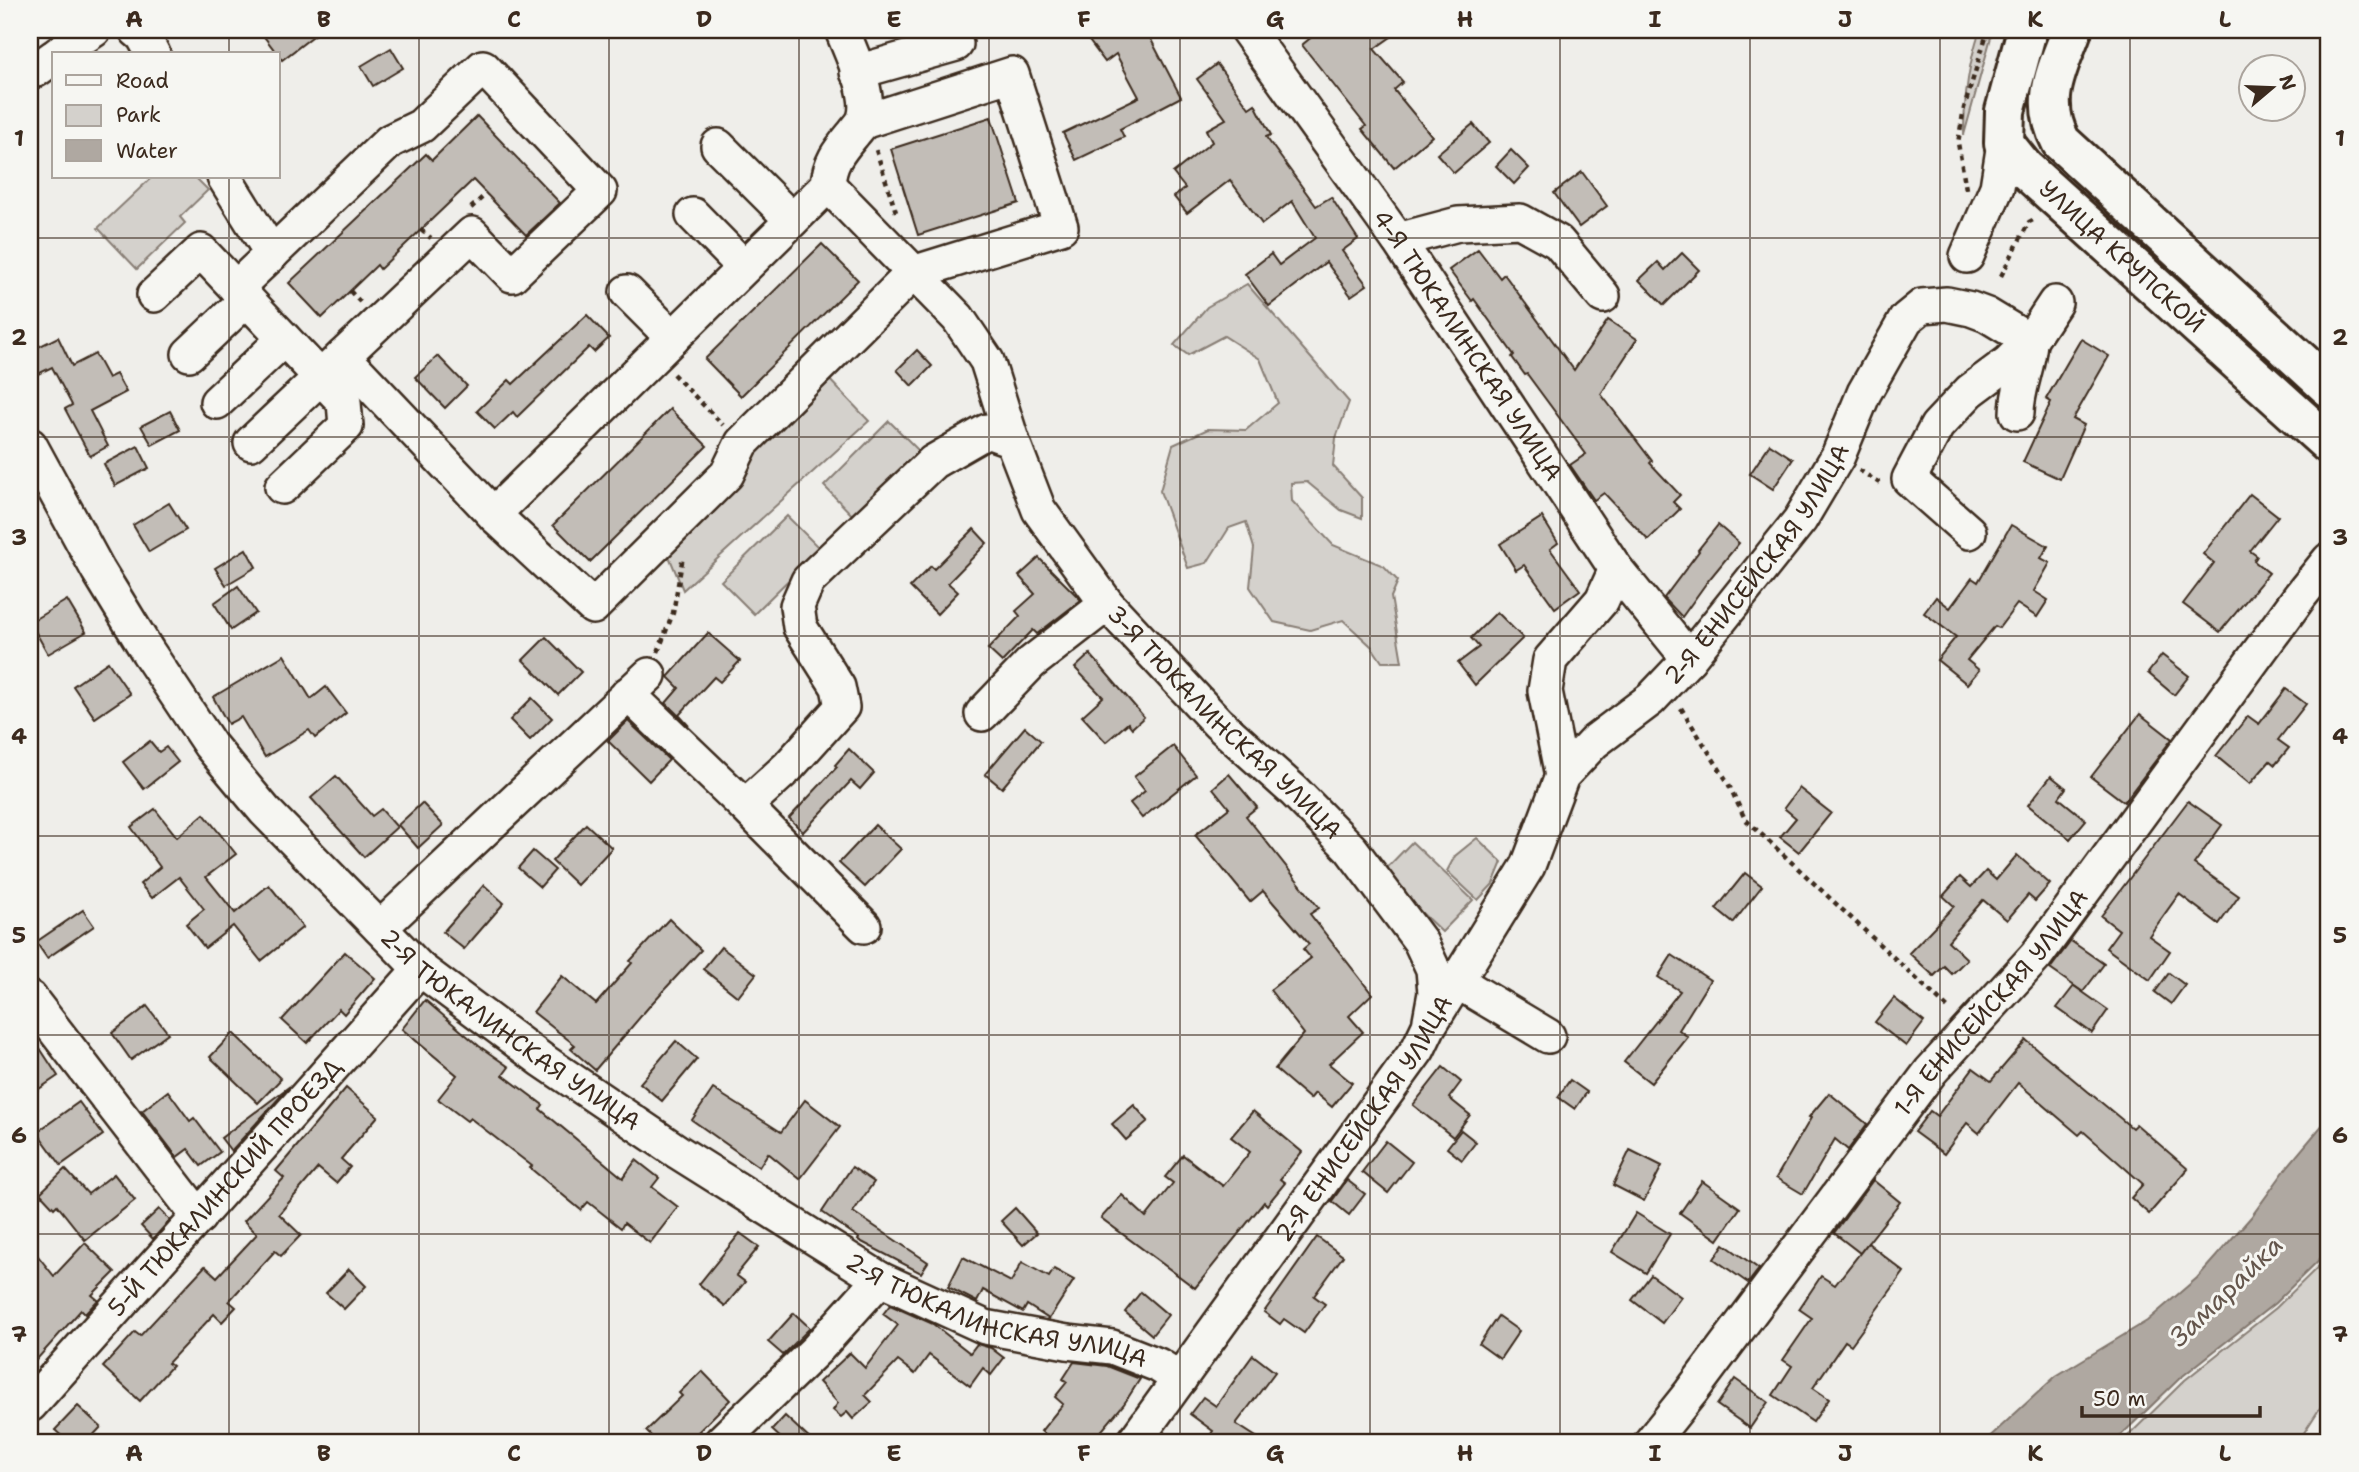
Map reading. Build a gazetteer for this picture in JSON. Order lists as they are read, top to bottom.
{
  "streets": {
    "main road": ["УЛИЦА КРУПСКОЙ"],
    "street": [
      "4-Я ТЮКАЛИНСКАЯ УЛИЦА",
      "2-Я ЕНИСЕЙСКАЯ УЛИЦА",
      "3-Я ТЮКАЛИНСКАЯ УЛИЦА",
      "1-Я ЕНИСЕЙСКАЯ УЛИЦА",
      "2-Я ТЮКАЛИНСКАЯ УЛИЦА",
      "5-Й ТЮКАЛИНСКИЙ ПРОЕЗД"
    ]
  },
  "crossings": [
    ["4-Я ТЮКАЛИНСКАЯ УЛИЦА", "2-Я ЕНИСЕЙСКАЯ УЛИЦА"],
    ["2-Я ЕНИСЕЙСКАЯ УЛИЦА", "3-Я ТЮКАЛИНСКАЯ УЛИЦА"],
    ["2-Я ЕНИСЕЙСКАЯ УЛИЦА", "2-Я ТЮКАЛИНСКАЯ УЛИЦА"],
    ["2-Я ТЮКАЛИНСКАЯ УЛИЦА", "5-Й ТЮКАЛИНСКИЙ ПРОЕЗД"]
  ],
  "water": ["Замарайка"],
  "legend": ["Road", "Park", "Water"],
  "scale_bar": "50 m",
  "north": "right",
  "grid": {
    "columns": [
      "A",
      "B",
      "C",
      "D",
      "E",
      "F",
      "G",
      "H",
      "I",
      "J",
      "K",
      "L"
    ],
    "rows": [
      "1",
      "2",
      "3",
      "4",
      "5",
      "6",
      "7"
    ]
  }
}
